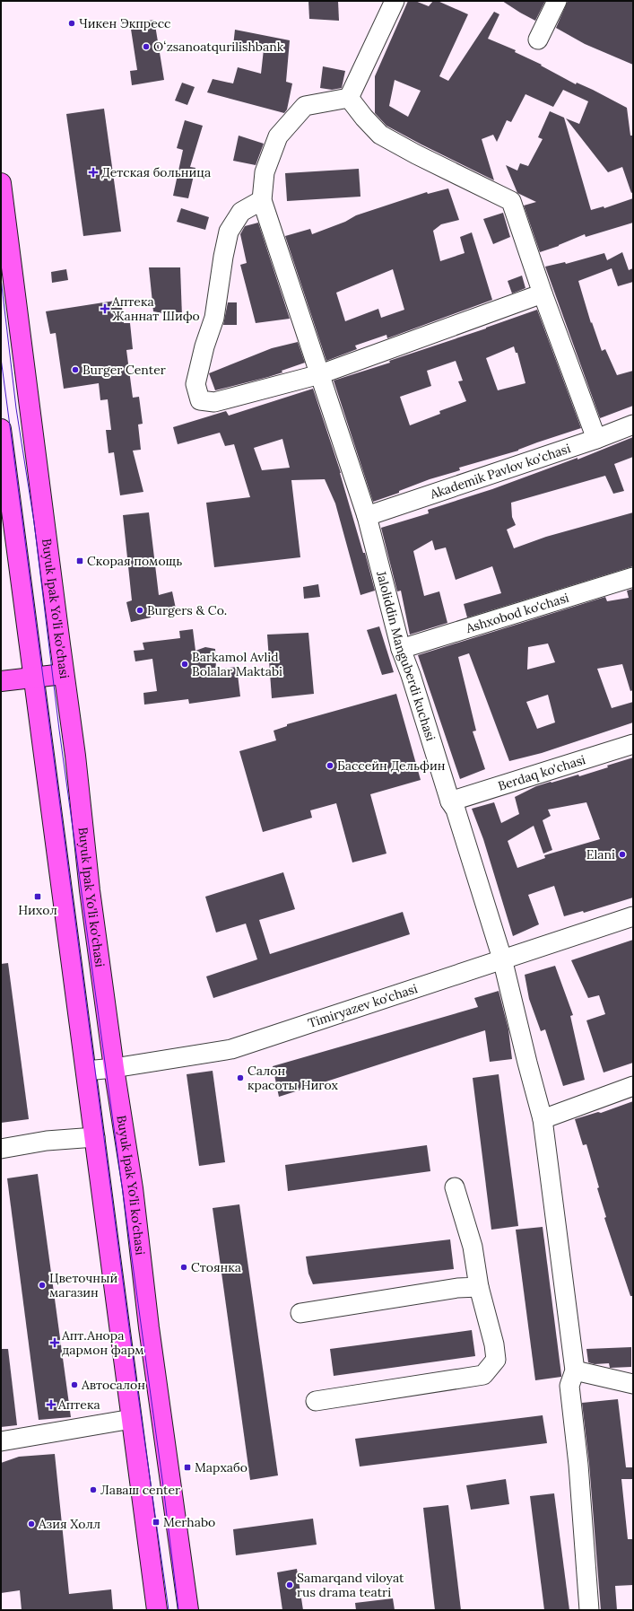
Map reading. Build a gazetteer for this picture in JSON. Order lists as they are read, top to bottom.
{
  "streets": {
    "main road": ["Buyuk Ipak Yo'li ko'chasi"],
    "street": [
      "Akademik Pavlov ko'chasi",
      "Ashxobod ko'chasi",
      "Jaloliddin Manguberdi kuchasi",
      "Berdaq ko'chasi",
      "Timiryazev ko'chasi"
    ]
  },
  "crossings": [
    ["Akademik Pavlov ko'chasi", "Jaloliddin Manguberdi kuchasi"],
    ["Buyuk Ipak Yo'li ko'chasi", "Timiryazev ko'chasi"],
    ["Ashxobod ko'chasi", "Jaloliddin Manguberdi kuchasi"],
    ["Jaloliddin Manguberdi kuchasi", "Berdaq ko'chasi"],
    ["Jaloliddin Manguberdi kuchasi", "Timiryazev ko'chasi"]
  ],
  "places": {
    "other": [
      "Чикен Экпресс",
      "Oʻzsanoatqurilishbank",
      "Burger Center",
      "Burgers & Co.",
      "Barkamol Avlid Bolalar Maktabi",
      "Бассейн Дельфин",
      "Elani",
      "Салон красоты Нигох",
      "Стоянка",
      "Цветочный магазин",
      "Автосалон",
      "Лаваш center",
      "Азия Холл",
      "Samarqand viloyat rus drama teatri"
    ],
    "health": [
      "Детская больница",
      "Аптека Жаннат Шифо",
      "Апт.Анора дармон фарм",
      "Аптека"
    ],
    "transit": [
      "Скорая помощь",
      "Нихол",
      "Мархабо",
      "Merhabo"
    ]
  }
}
